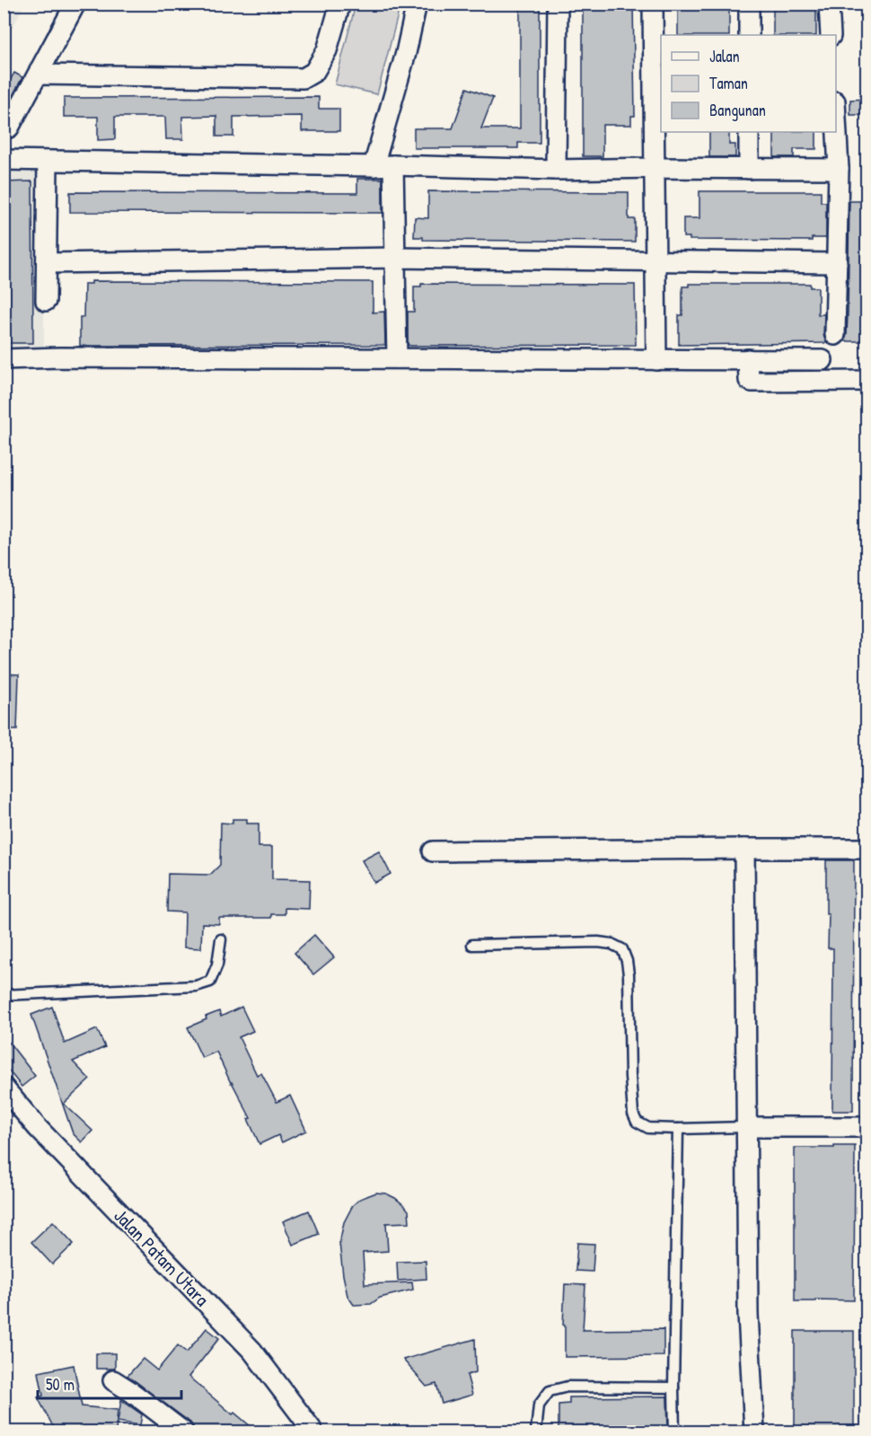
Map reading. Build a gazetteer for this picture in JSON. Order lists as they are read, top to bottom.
{
  "streets": {
    "street": ["Jalan Patam Utara"]
  },
  "legend": ["Jalan", "Taman", "Bangunan"],
  "scale_bar": "50 m"
}
